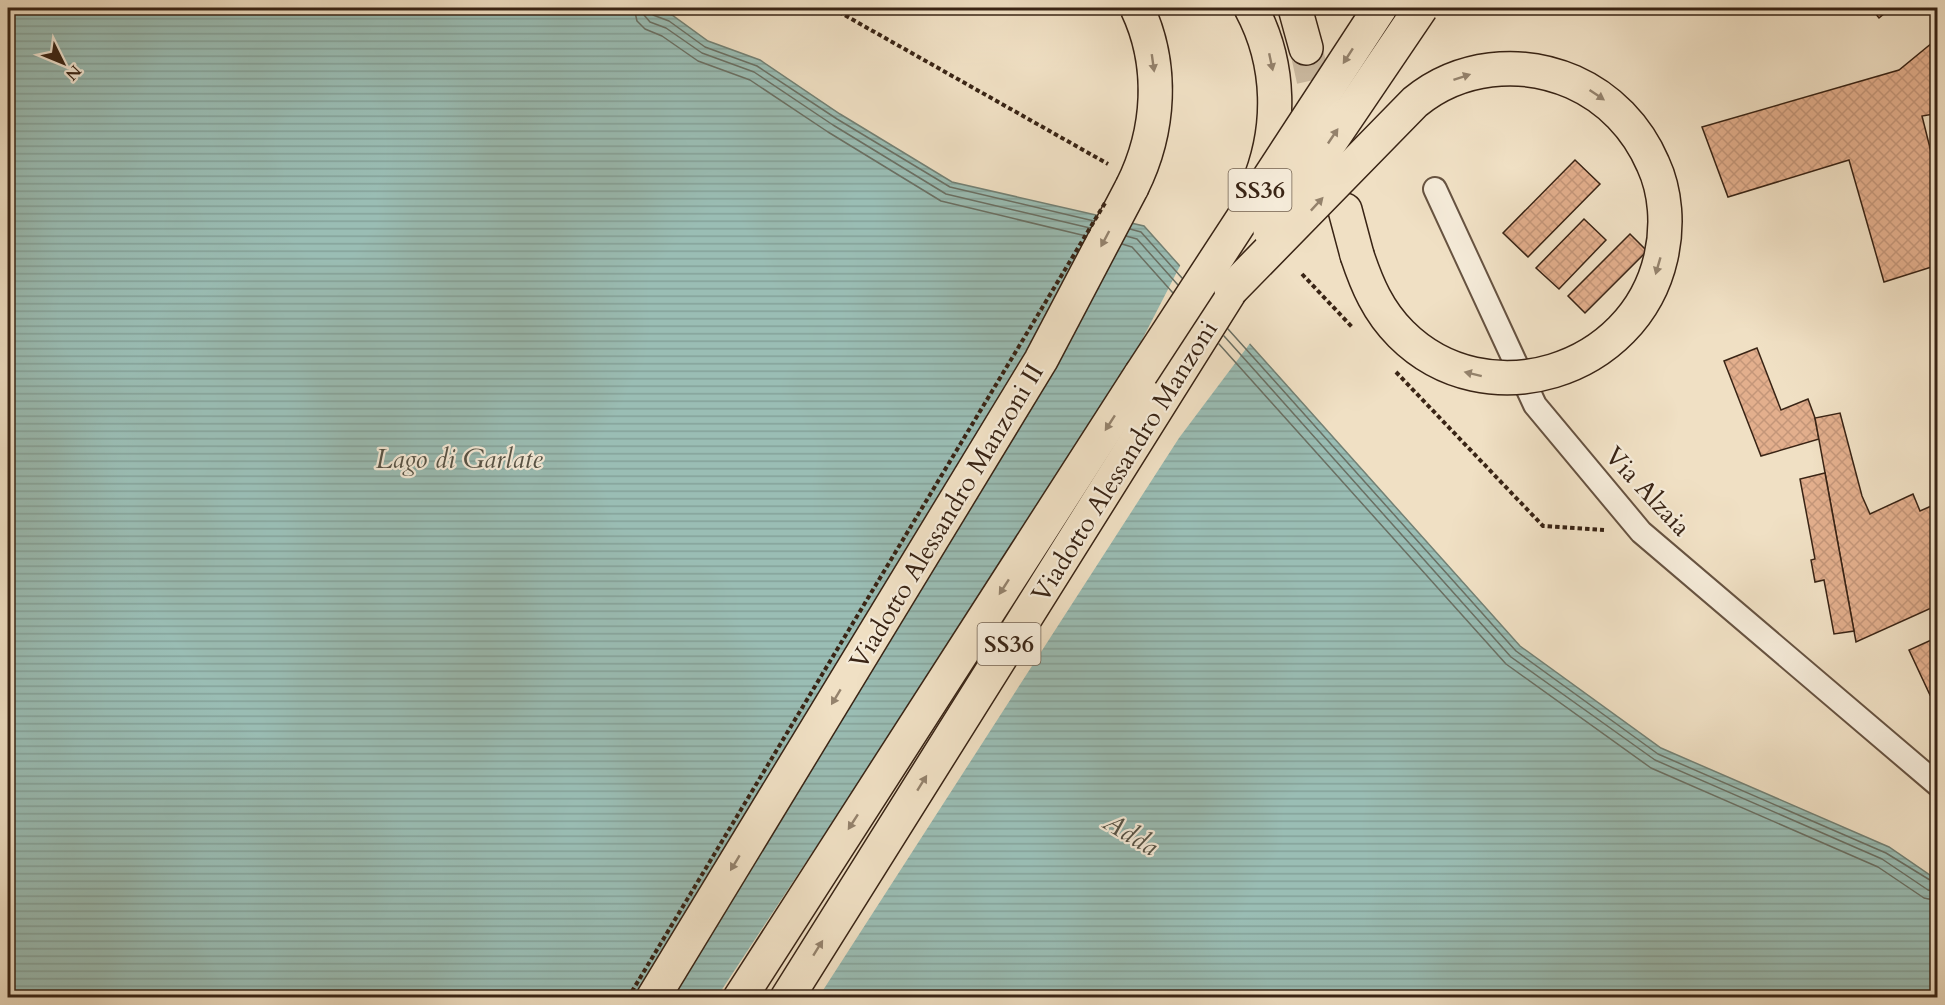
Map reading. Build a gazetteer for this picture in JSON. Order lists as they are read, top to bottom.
{
  "streets": {
    "main road": ["SS36", "Viadotto Alessandro Manzoni", "Viadotto Alessandro Manzoni II"],
    "street": ["Via Alzaia"]
  },
  "crossings": [
    ["SS36", "Viadotto Alessandro Manzoni"]
  ],
  "water": ["Lago di Garlate", "Adda"],
  "north": "bottom right"
}
